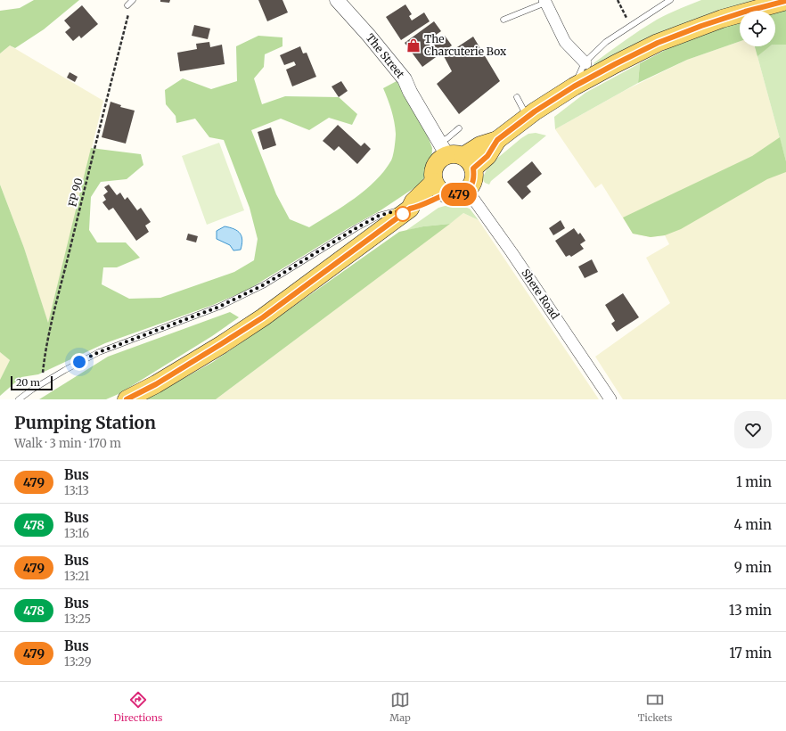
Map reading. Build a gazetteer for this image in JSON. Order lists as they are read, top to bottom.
{
  "streets": {
    "street": ["The Street", "Shere Road"],
    "path": ["FP 90"]
  },
  "crossings": [
    ["The Street", "Shere Road"]
  ],
  "places": {
    "shop": ["The Charcuterie Box"]
  },
  "lines": ["bus line 479"],
  "scale_bar": "20 m",
  "page": {
    "on_map": "479",
    "scale": "20 m",
    "heading": ["Pumping Station", "Walk · 3 min · 170 m"],
    "list": [
      {
        "mark": "479",
        "name": "Bus",
        "note": "13:13",
        "value": "1 min"
      },
      {
        "mark": "478",
        "name": "Bus",
        "note": "13:16",
        "value": "4 min"
      },
      {
        "mark": "479",
        "name": "Bus",
        "note": "13:21",
        "value": "9 min"
      },
      {
        "mark": "478",
        "name": "Bus",
        "note": "13:25",
        "value": "13 min"
      },
      {
        "mark": "479",
        "name": "Bus",
        "note": "13:29",
        "value": "17 min"
      }
    ],
    "tabs": ["Directions", "Map", "Tickets"]
  }
}
